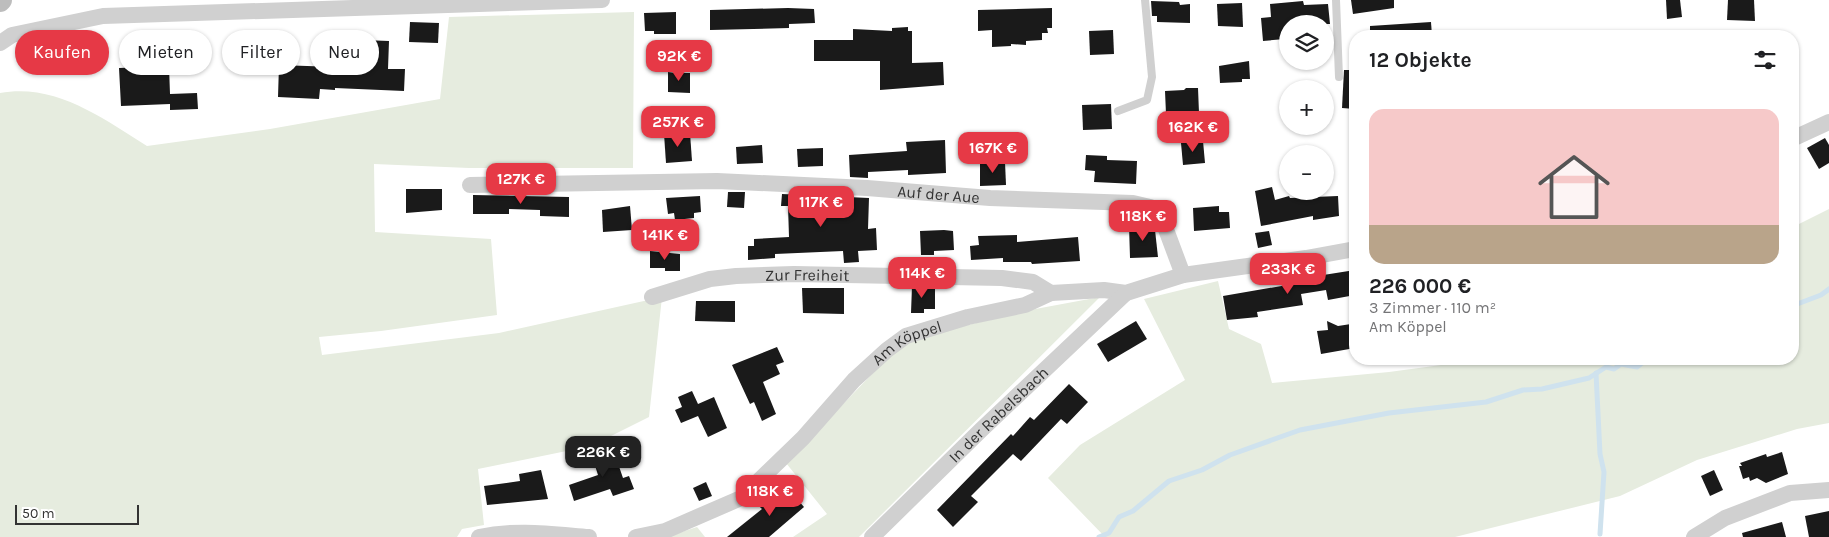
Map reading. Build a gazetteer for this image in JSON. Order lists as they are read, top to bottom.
{
  "streets": {
    "street": [
      "Auf der Aue",
      "Zur Freiheit",
      "Am Köppel",
      "In der Rabelsbach"
    ]
  },
  "crossings": [
    ["Auf der Aue", "Am Köppel"],
    ["Zur Freiheit", "Am Köppel"],
    ["Am Köppel", "In der Rabelsbach"]
  ],
  "scale_bar": "50 m",
  "page": {
    "map_buttons": ["+", "−"],
    "chip": [
      "Kaufen",
      "Mieten",
      "Filter",
      "Neu"
    ],
    "heading": "12 Objekte",
    "price": [
      "92K €",
      "257K €",
      "162K €",
      "167K €",
      "127K €",
      "117K €",
      "118K €",
      "141K €",
      "233K €",
      "114K €",
      "226K €",
      "118K €"
    ],
    "list": [
      {
        "name": "226 000 €",
        "note": "3 Zimmer · 110 m² · Am Köppel"
      }
    ],
    "scale": "50 m"
  }
}
